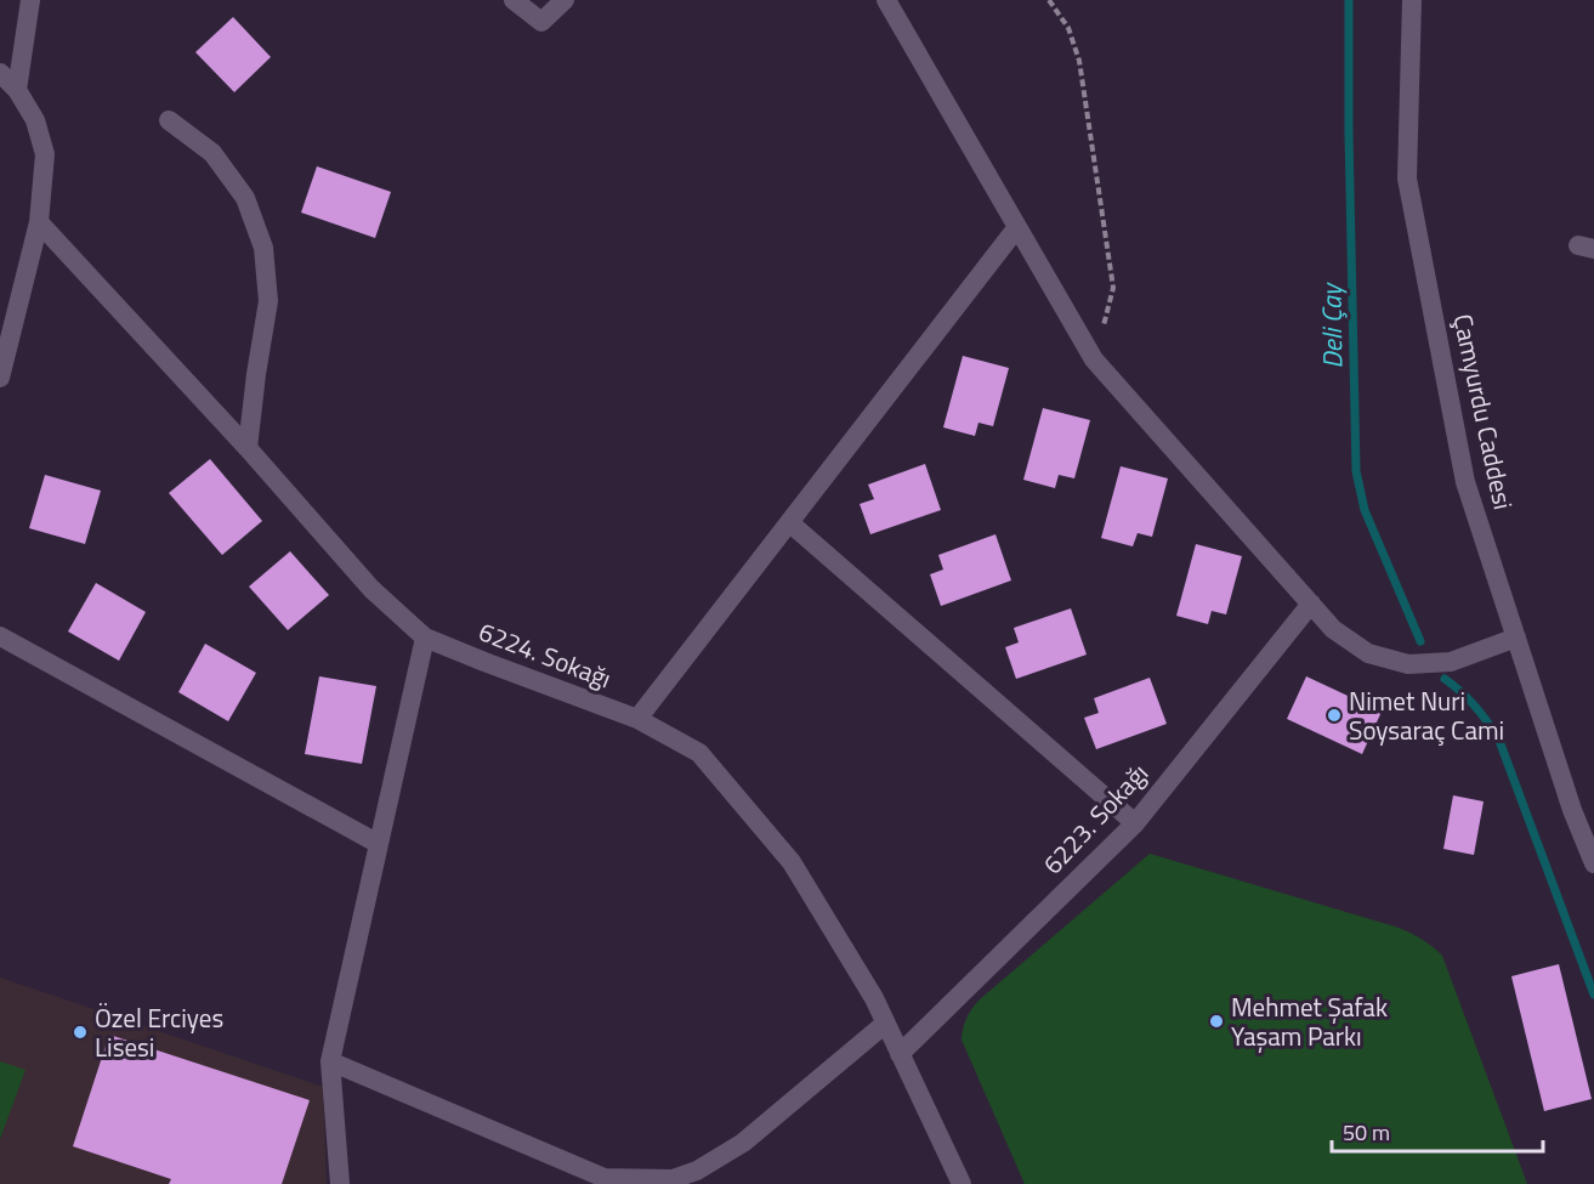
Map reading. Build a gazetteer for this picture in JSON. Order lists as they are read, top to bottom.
{
  "streets": {
    "street": ["Çamyurdu Caddesi", "6224. Sokağı", "6223. Sokağı"]
  },
  "crossings": [
    ["6224. Sokağı", "6223. Sokağı"]
  ],
  "water": ["Deli Çay"],
  "places": ["Nimet Nuri Soysaraç Cami", "Mehmet Şafak Yaşam Parkı", "Özel Erciyes Lisesi"],
  "scale_bar": "50 m"
}
